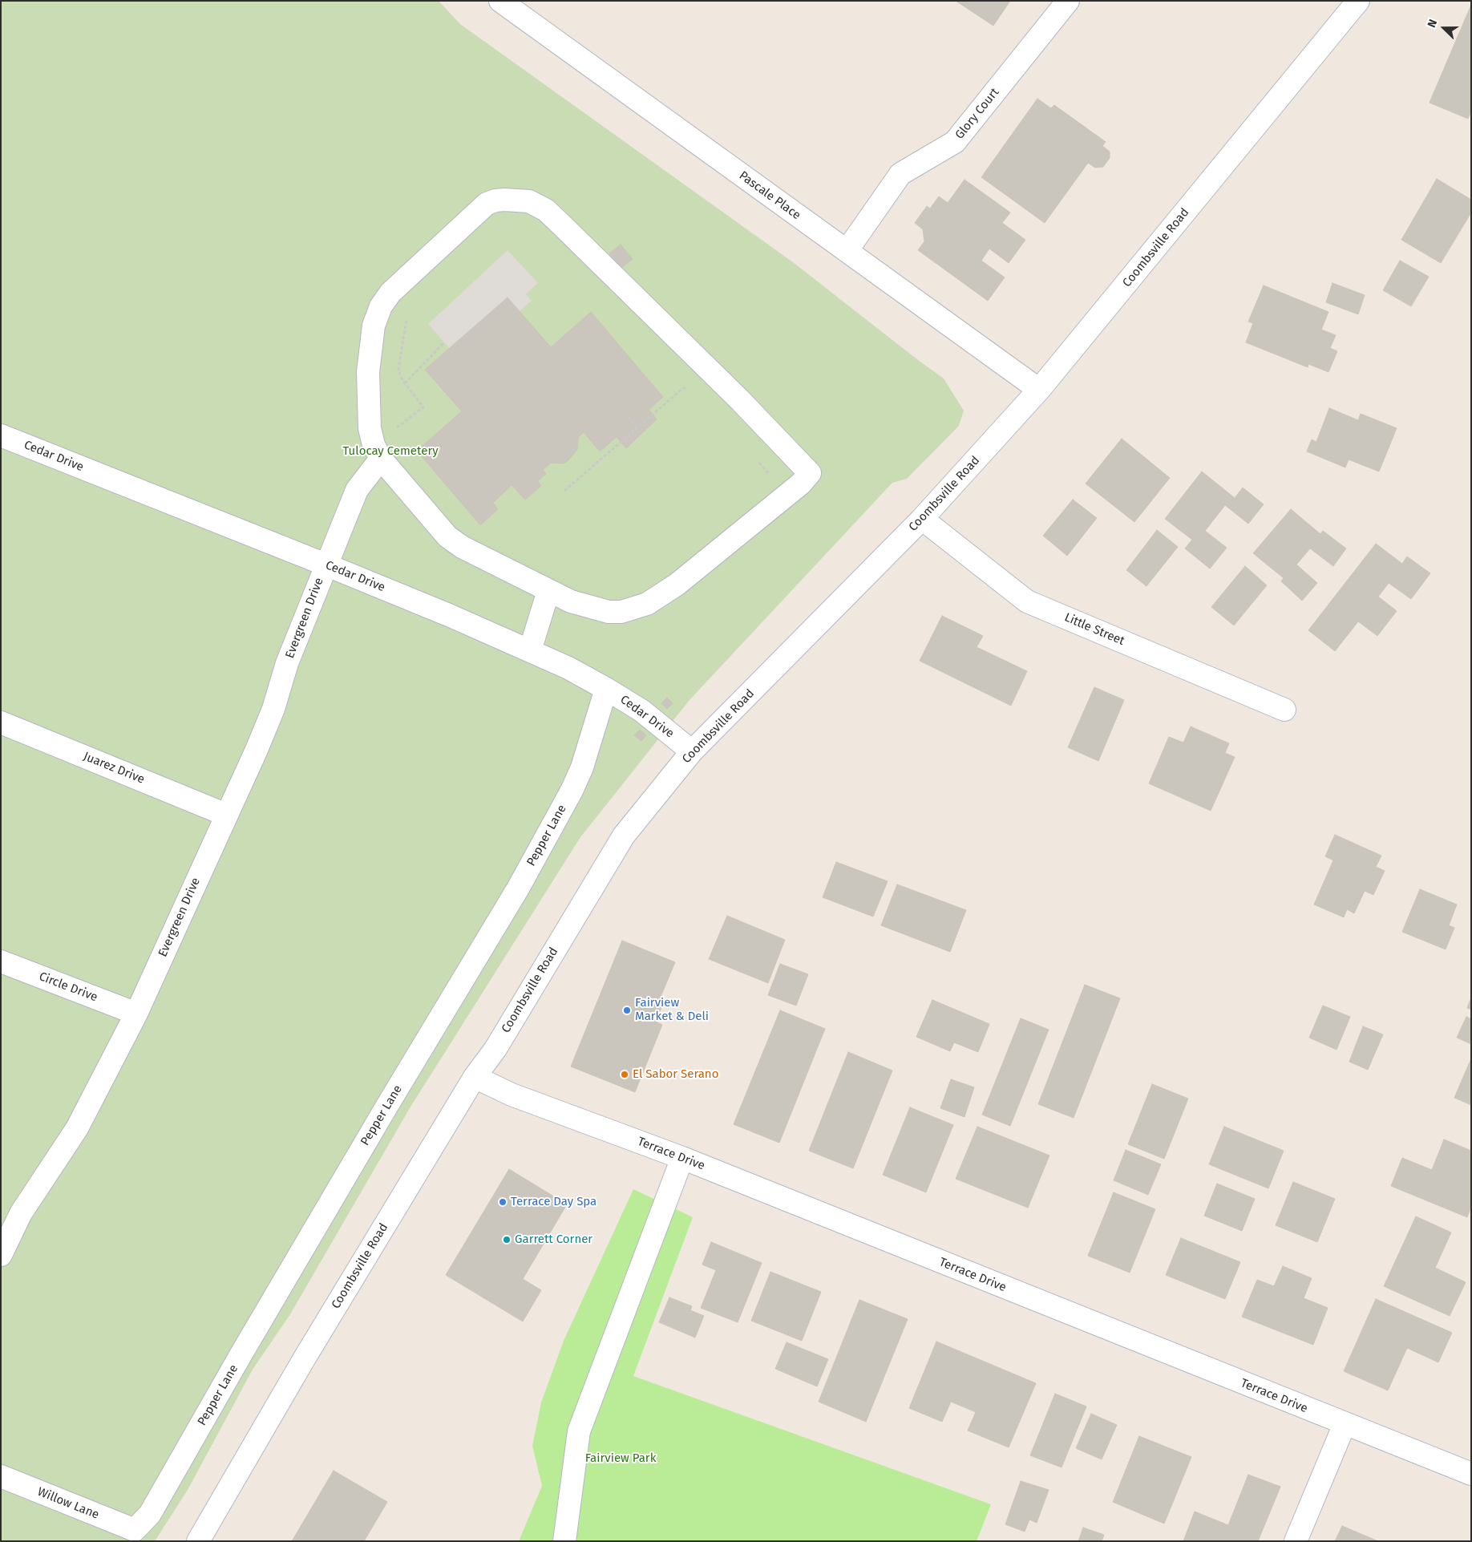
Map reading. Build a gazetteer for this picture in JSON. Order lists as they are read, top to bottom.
{
  "streets": {
    "street": [
      "Glory Court",
      "Pascale Place",
      "Coombsville Road",
      "Cedar Drive",
      "Evergreen Drive",
      "Little Street",
      "Juarez Drive",
      "Pepper Lane",
      "Circle Drive",
      "Terrace Drive",
      "Willow Lane"
    ]
  },
  "crossings": [
    ["Glory Court", "Pascale Place"],
    ["Pascale Place", "Coombsville Road"],
    ["Coombsville Road", "Cedar Drive"],
    ["Coombsville Road", "Little Street"],
    ["Coombsville Road", "Terrace Drive"],
    ["Cedar Drive", "Evergreen Drive"],
    ["Cedar Drive", "Pepper Lane"],
    ["Evergreen Drive", "Juarez Drive"],
    ["Evergreen Drive", "Circle Drive"],
    ["Pepper Lane", "Willow Lane"]
  ],
  "parks": ["Tulocay Cemetery", "Fairview Park"],
  "places": [
    "Fairview Market & Deli",
    "El Sabor Serano",
    "Terrace Day Spa",
    "Garrett Corner"
  ],
  "north": "left"
}
